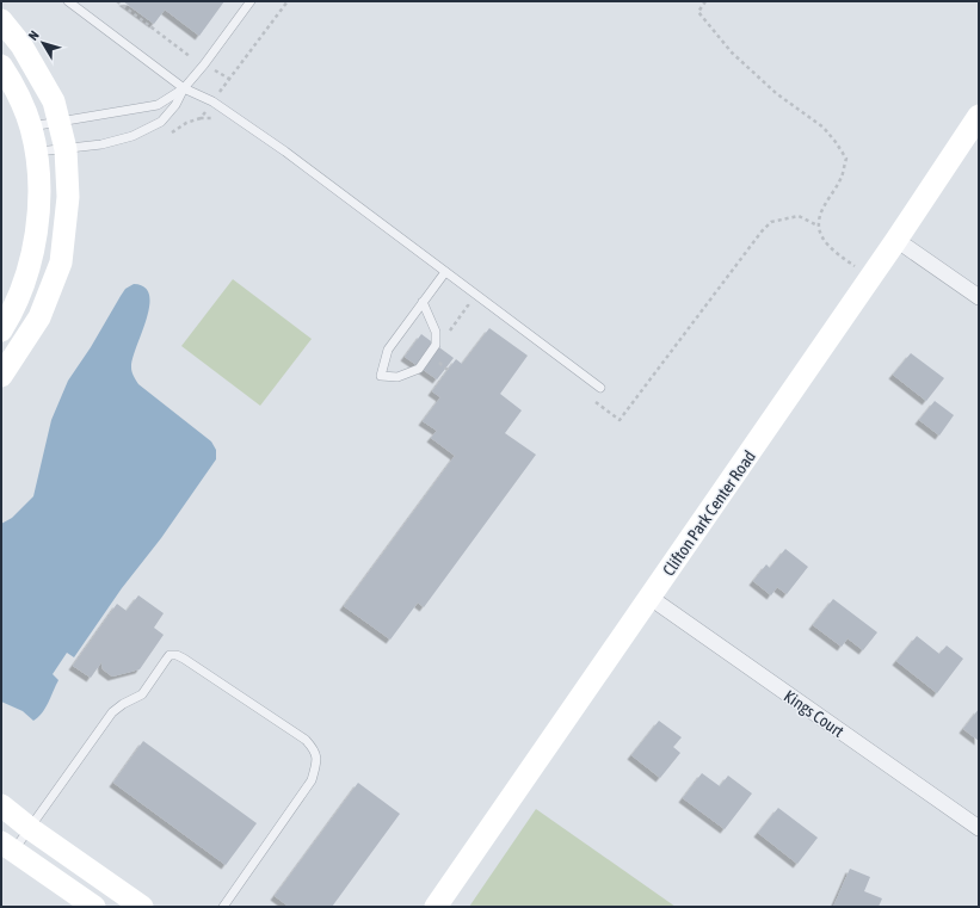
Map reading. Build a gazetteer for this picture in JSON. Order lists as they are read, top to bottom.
{
  "streets": {
    "street": ["Clifton Park Center Road", "Kings Court"]
  },
  "crossings": [
    ["Clifton Park Center Road", "Kings Court"]
  ],
  "north": "top left"
}
